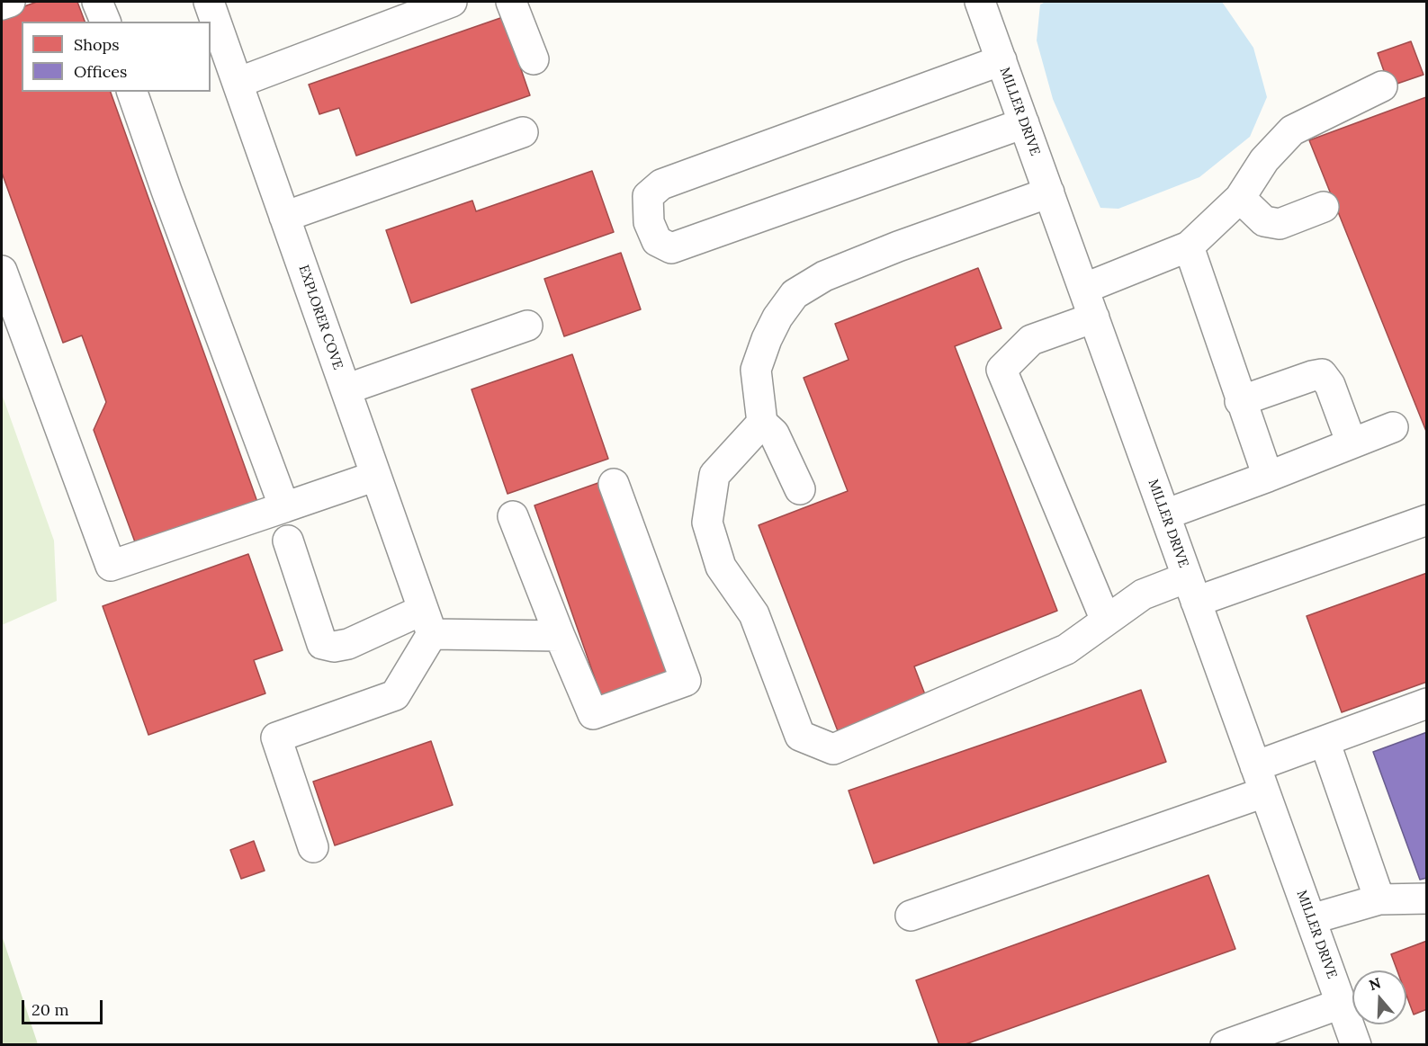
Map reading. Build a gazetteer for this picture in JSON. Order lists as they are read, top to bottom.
{
  "streets": {
    "street": ["MILLER DRIVE", "EXPLORER COVE"]
  },
  "legend": ["Shops", "Offices"],
  "scale_bar": "20 m",
  "north": "top"
}
